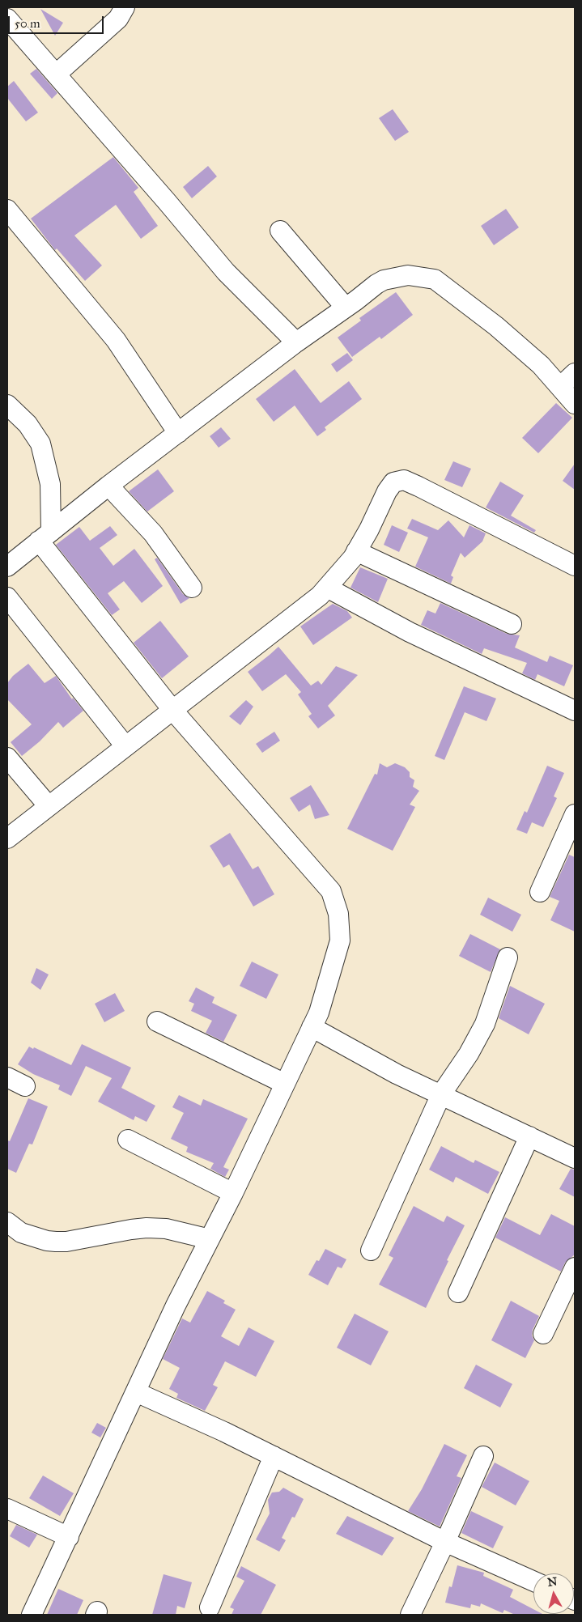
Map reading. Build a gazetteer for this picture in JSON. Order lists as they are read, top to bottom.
{
  "scale_bar": "50 m",
  "north": "top"
}
